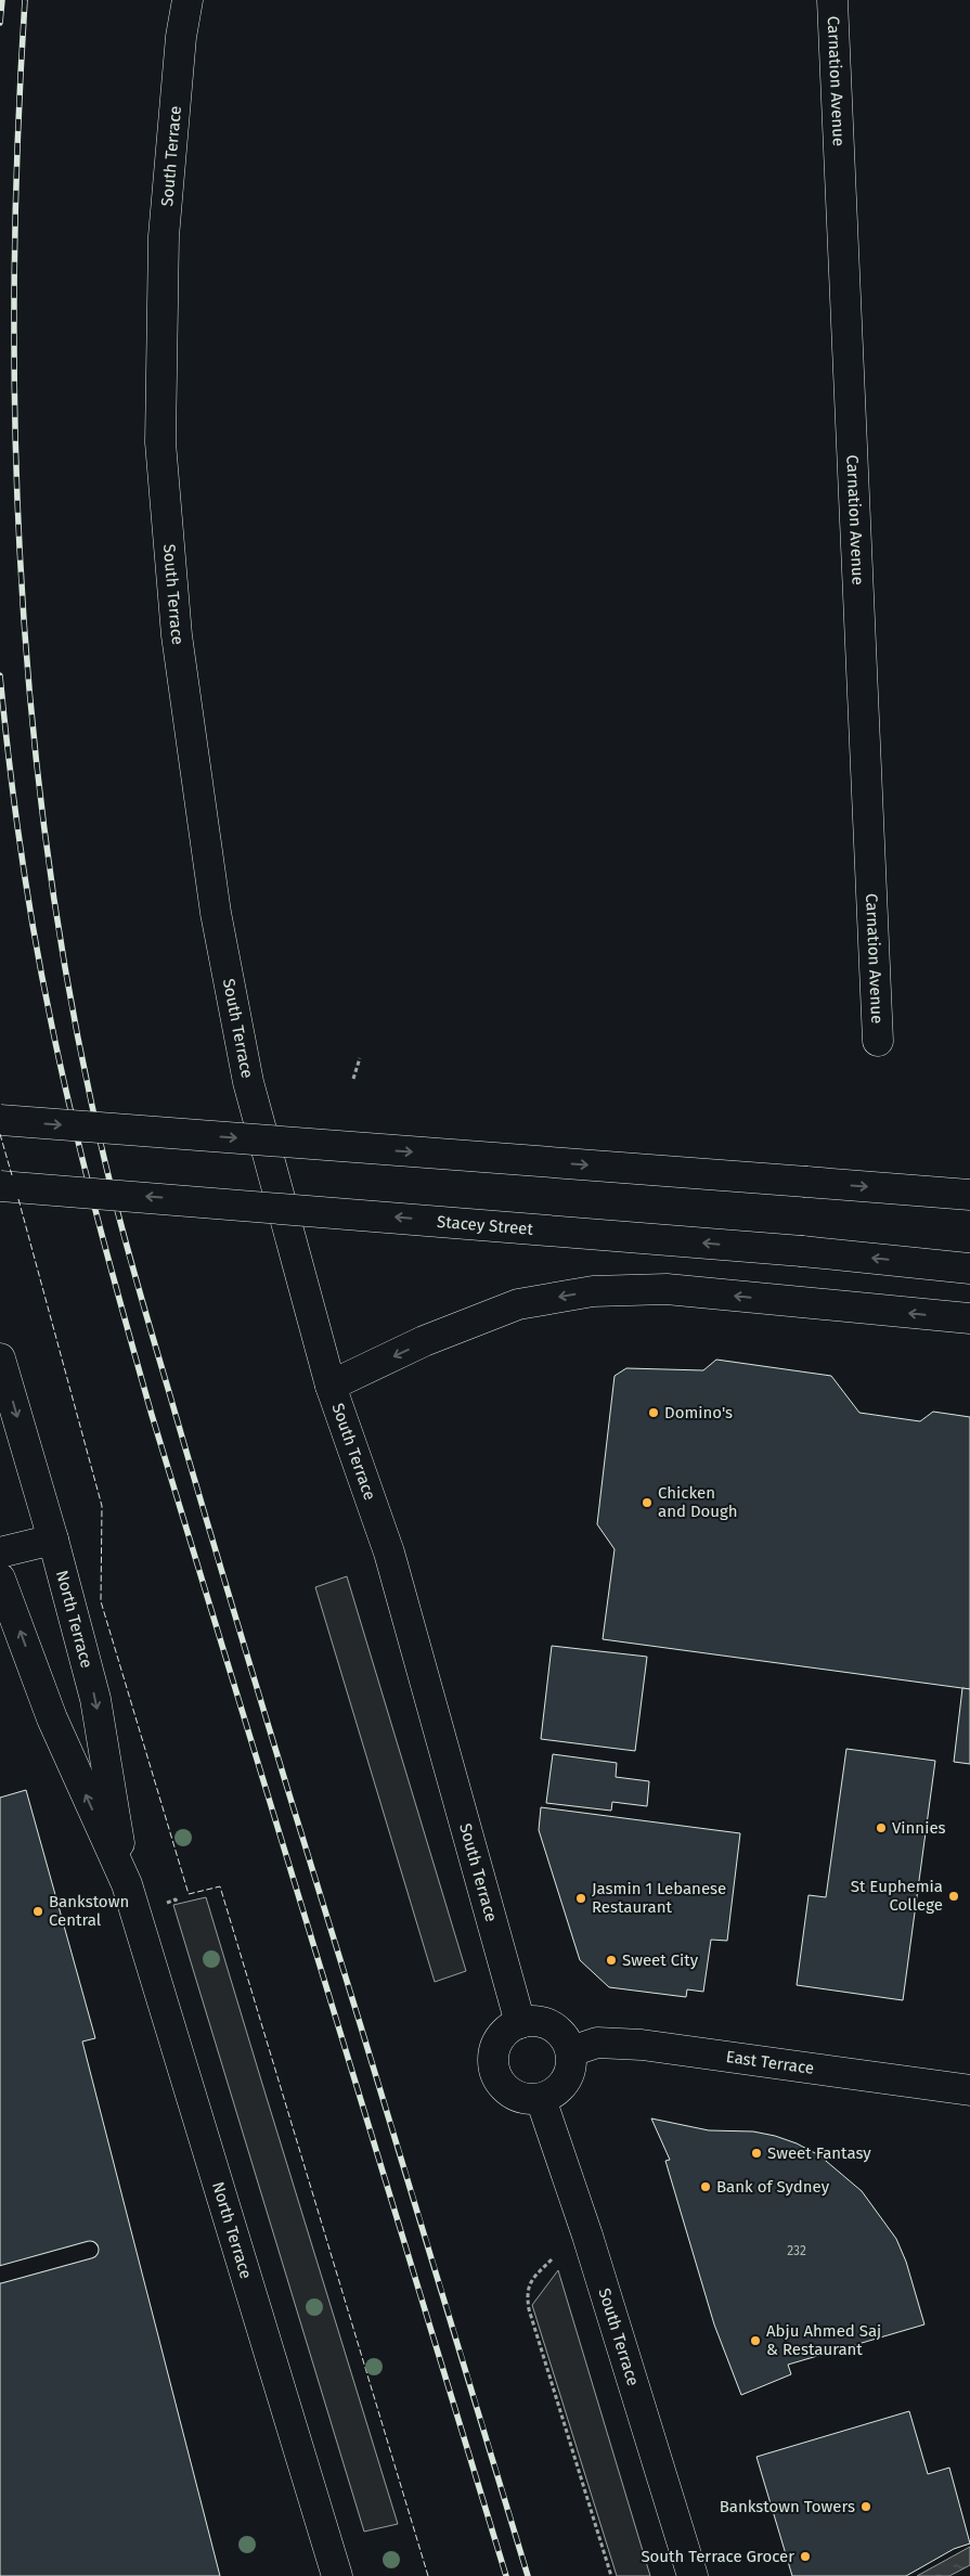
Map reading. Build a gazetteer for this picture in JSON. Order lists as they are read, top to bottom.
{
  "streets": {
    "main road": [
      "Carnation Avenue",
      "South Terrace",
      "Stacey Street",
      "North Terrace",
      "East Terrace"
    ]
  },
  "crossings": [
    ["South Terrace", "East Terrace"]
  ],
  "places": [
    "Domino's",
    "Chicken and Dough",
    "Vinnies",
    "St Euphemia College",
    "Jasmin 1 Lebanese Restaurant",
    "Bankstown Central",
    "Sweet City",
    "Sweet Fantasy",
    "Bank of Sydney",
    "Abju Ahmed Saj & Restaurant",
    "Bankstown Towers",
    "South Terrace Grocer"
  ],
  "house_numbers": ["232"]
}
